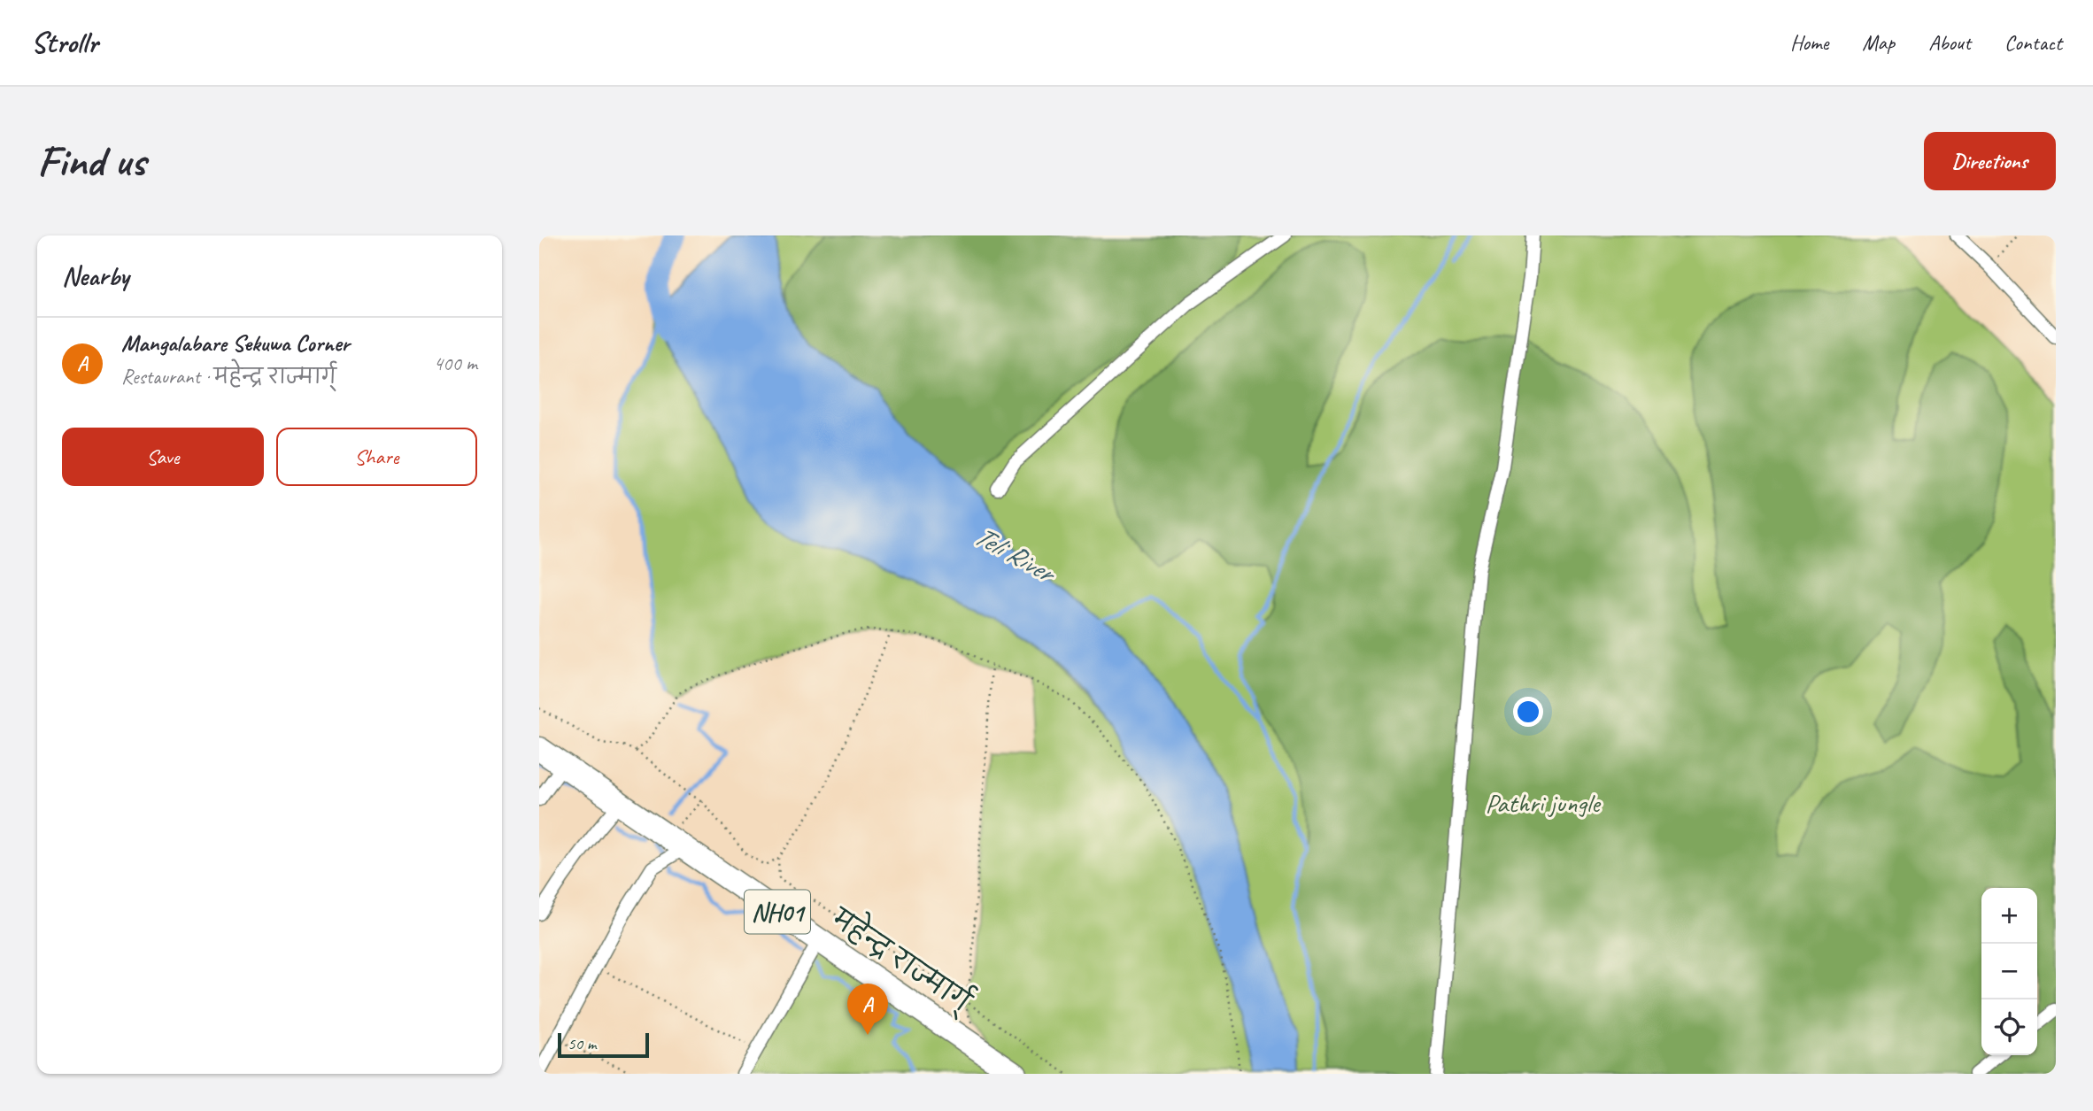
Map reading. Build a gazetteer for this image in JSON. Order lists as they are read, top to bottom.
{
  "streets": {
    "highway": ["NH01", "महेन्द्र राज्मार्ग्"]
  },
  "water": ["Teli River"],
  "parks": ["Pathri jungle"],
  "scale_bar": "50 m",
  "page": {
    "header": "Strollr",
    "nav": [
      "Home",
      "Map",
      "About",
      "Contact"
    ],
    "buttons": [
      "Directions",
      ["Save", "Share"]
    ],
    "title": "Find us",
    "heading": "Nearby",
    "list": [
      {
        "mark": "A",
        "name": "Mangalabare Sekuwa Corner",
        "note": "Restaurant · महेन्द्र राज्मार्ग्",
        "value": "400 m"
      }
    ],
    "map_buttons": ["+", "−"],
    "pins": "A",
    "scale": "50 m"
  }
}
